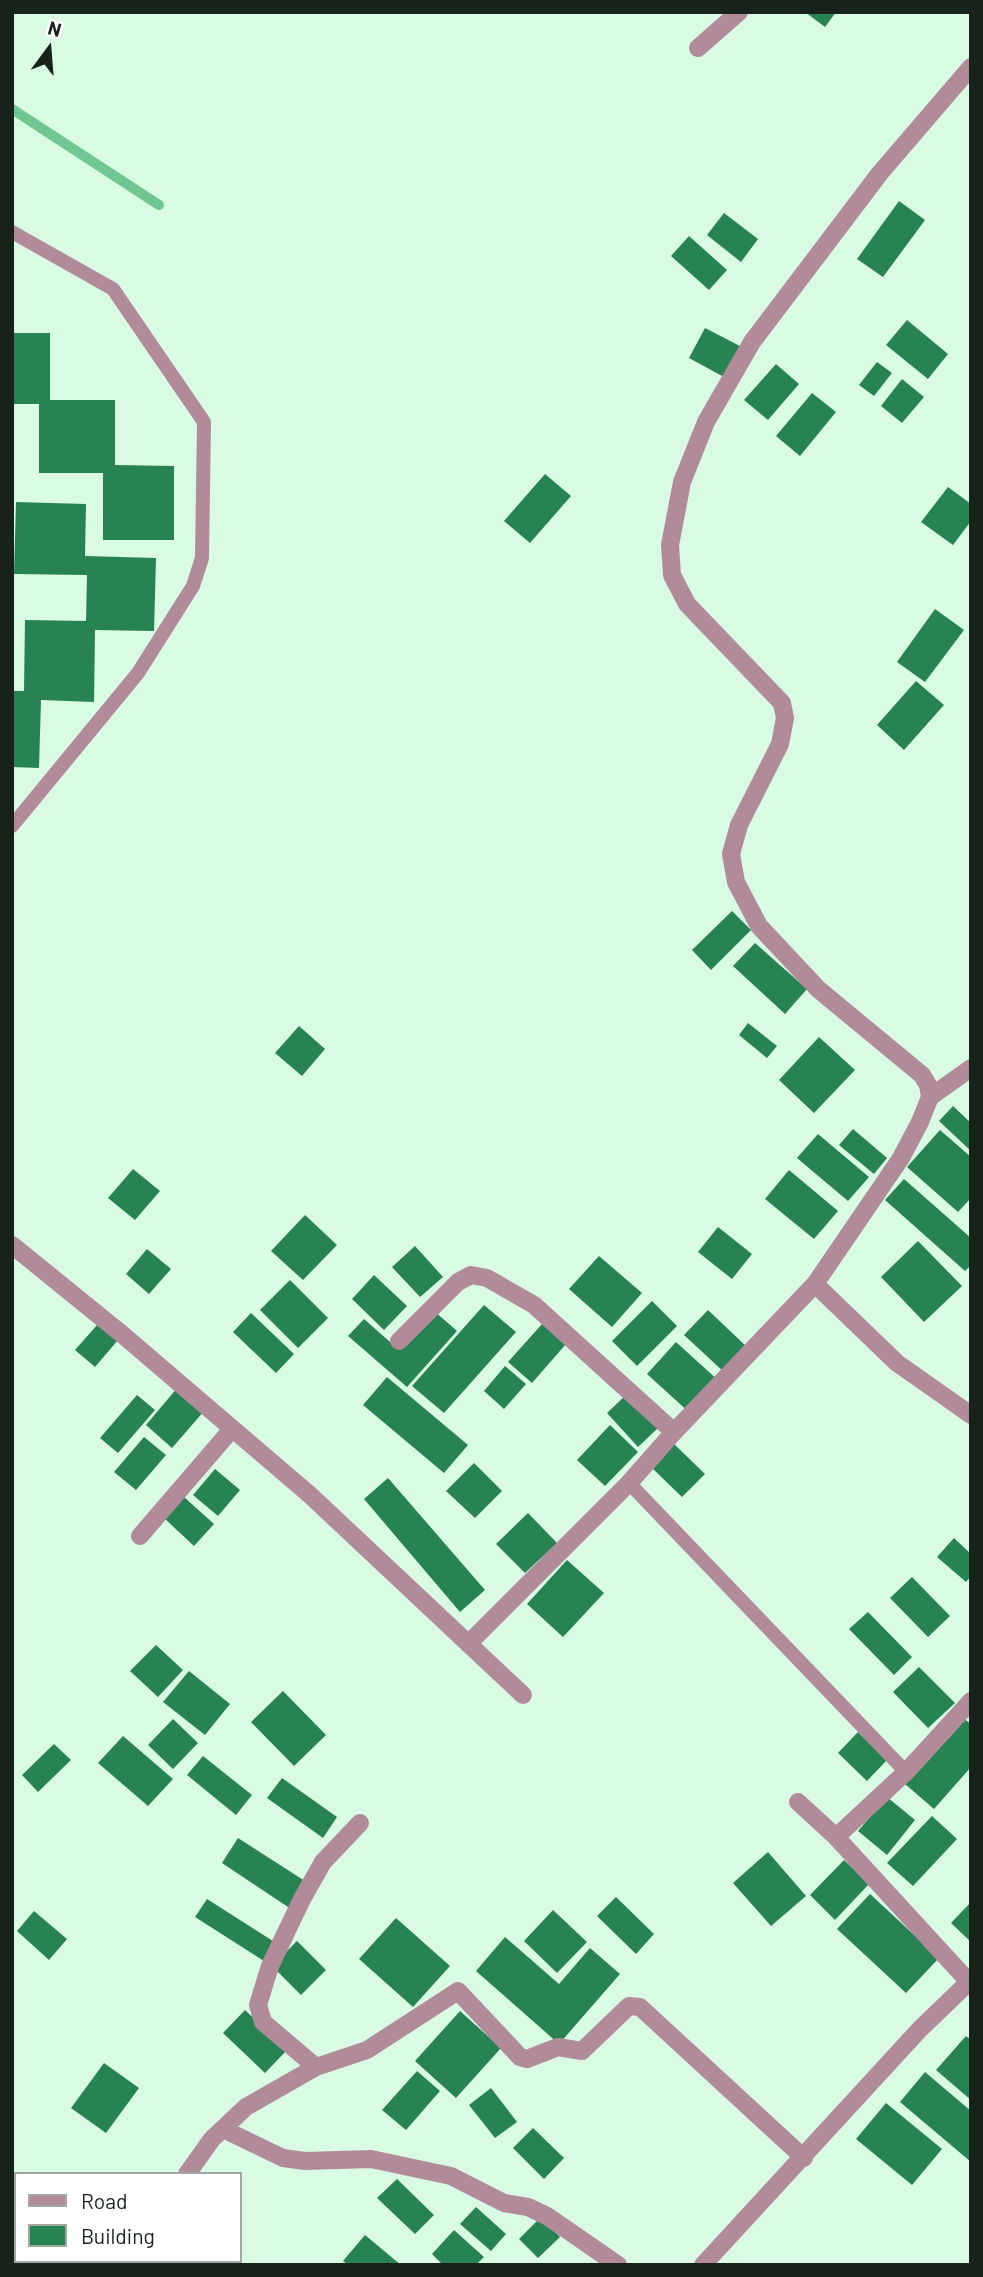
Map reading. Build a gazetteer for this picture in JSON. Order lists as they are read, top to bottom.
{
  "legend": ["Road", "Building"],
  "north": "top"
}
